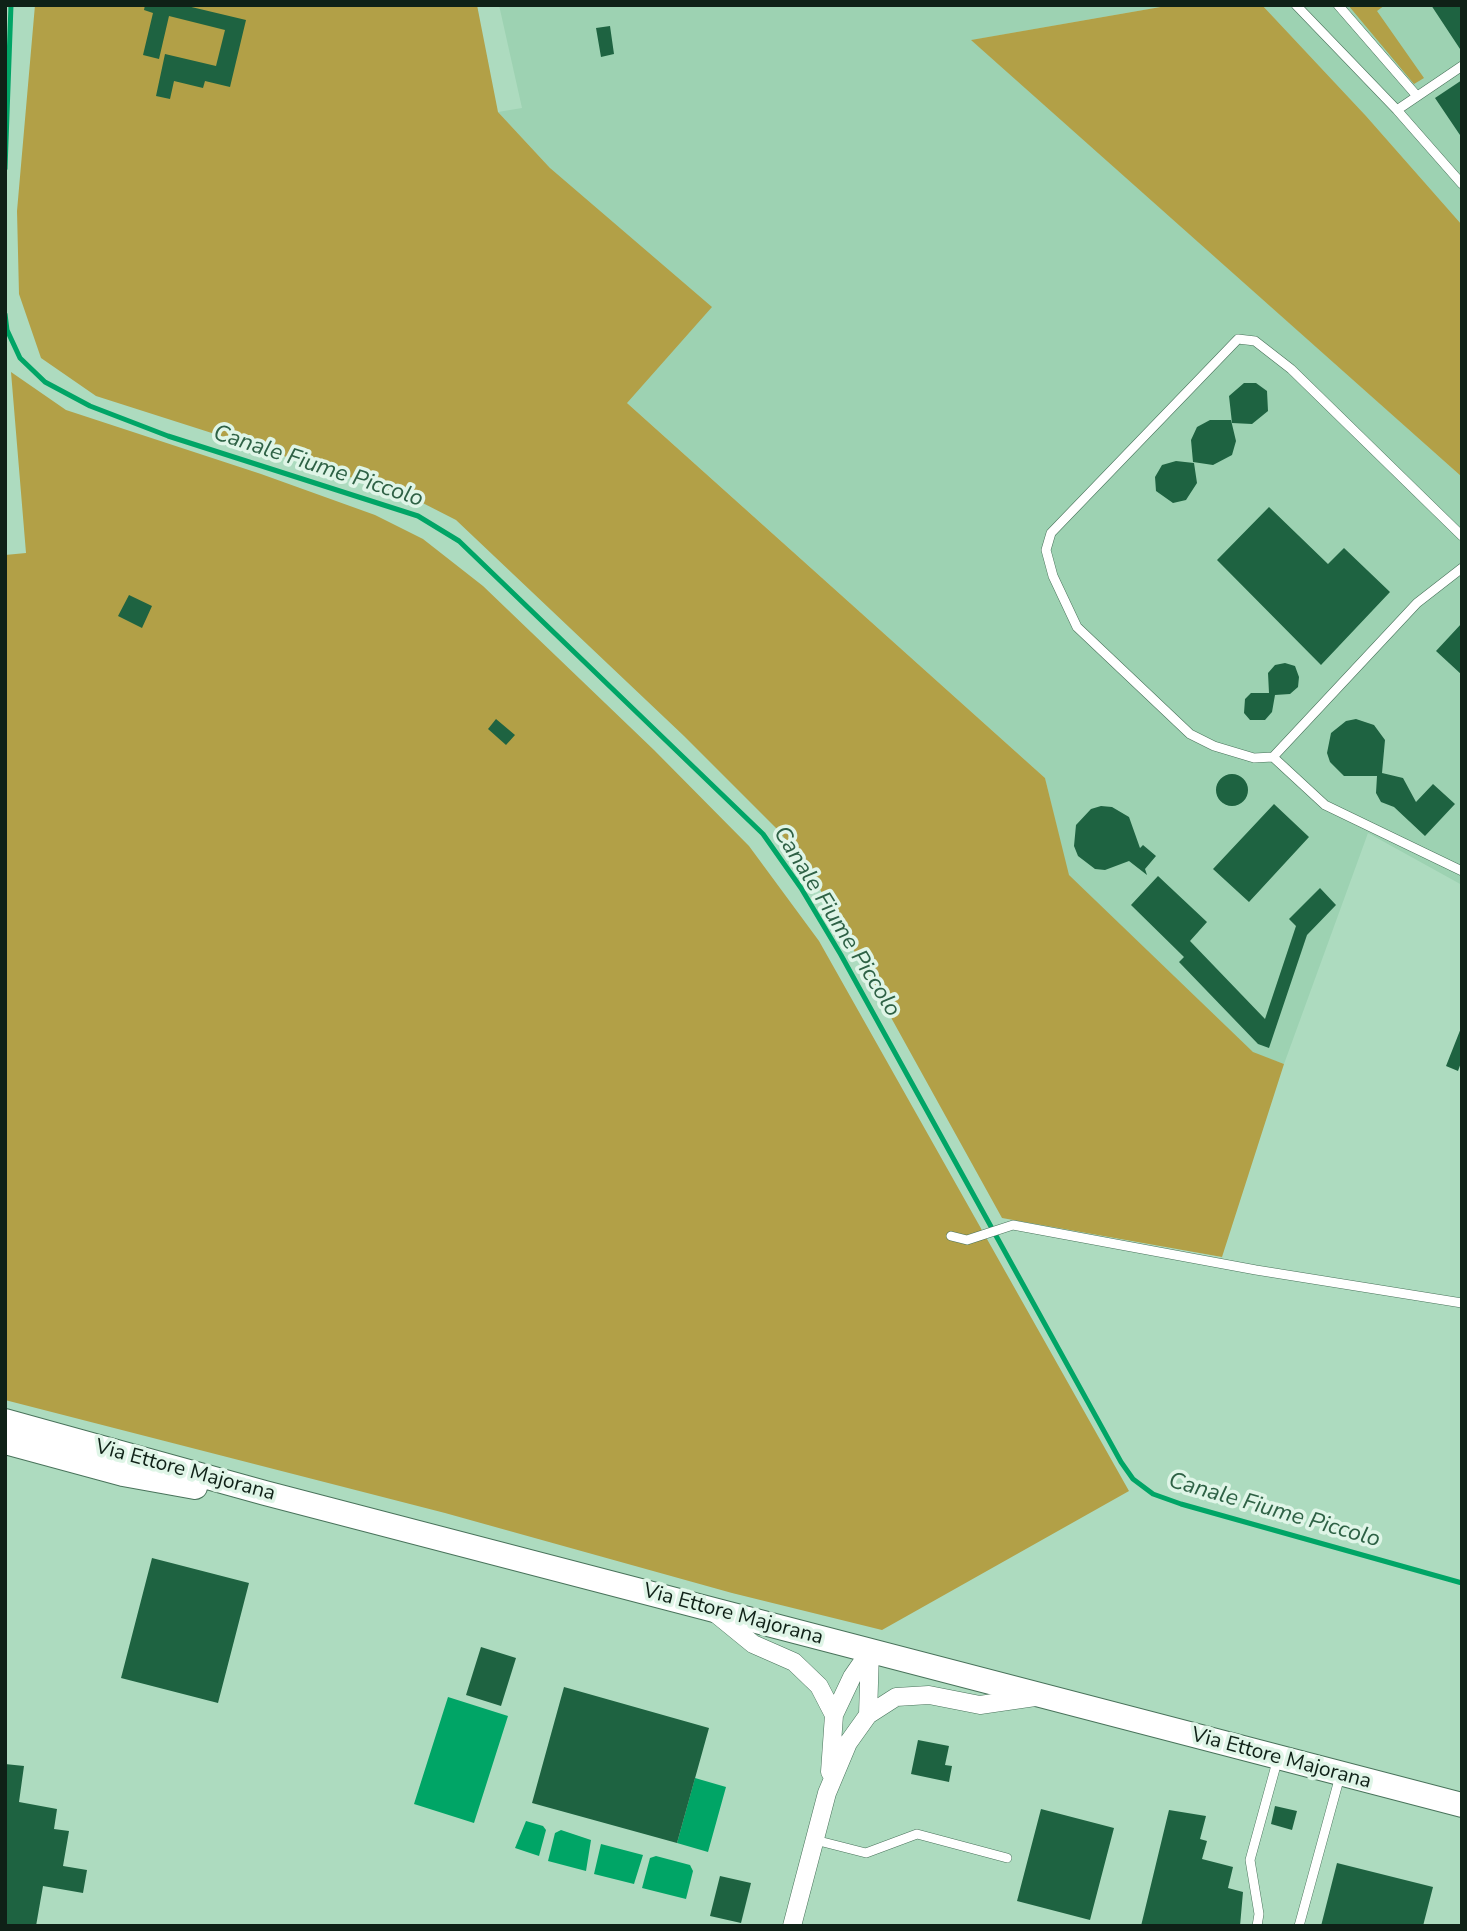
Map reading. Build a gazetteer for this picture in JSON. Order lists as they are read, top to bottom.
{
  "streets": {
    "main road": ["Via Ettore Majorana"]
  },
  "water": ["Canale Fiume Piccolo"]
}
